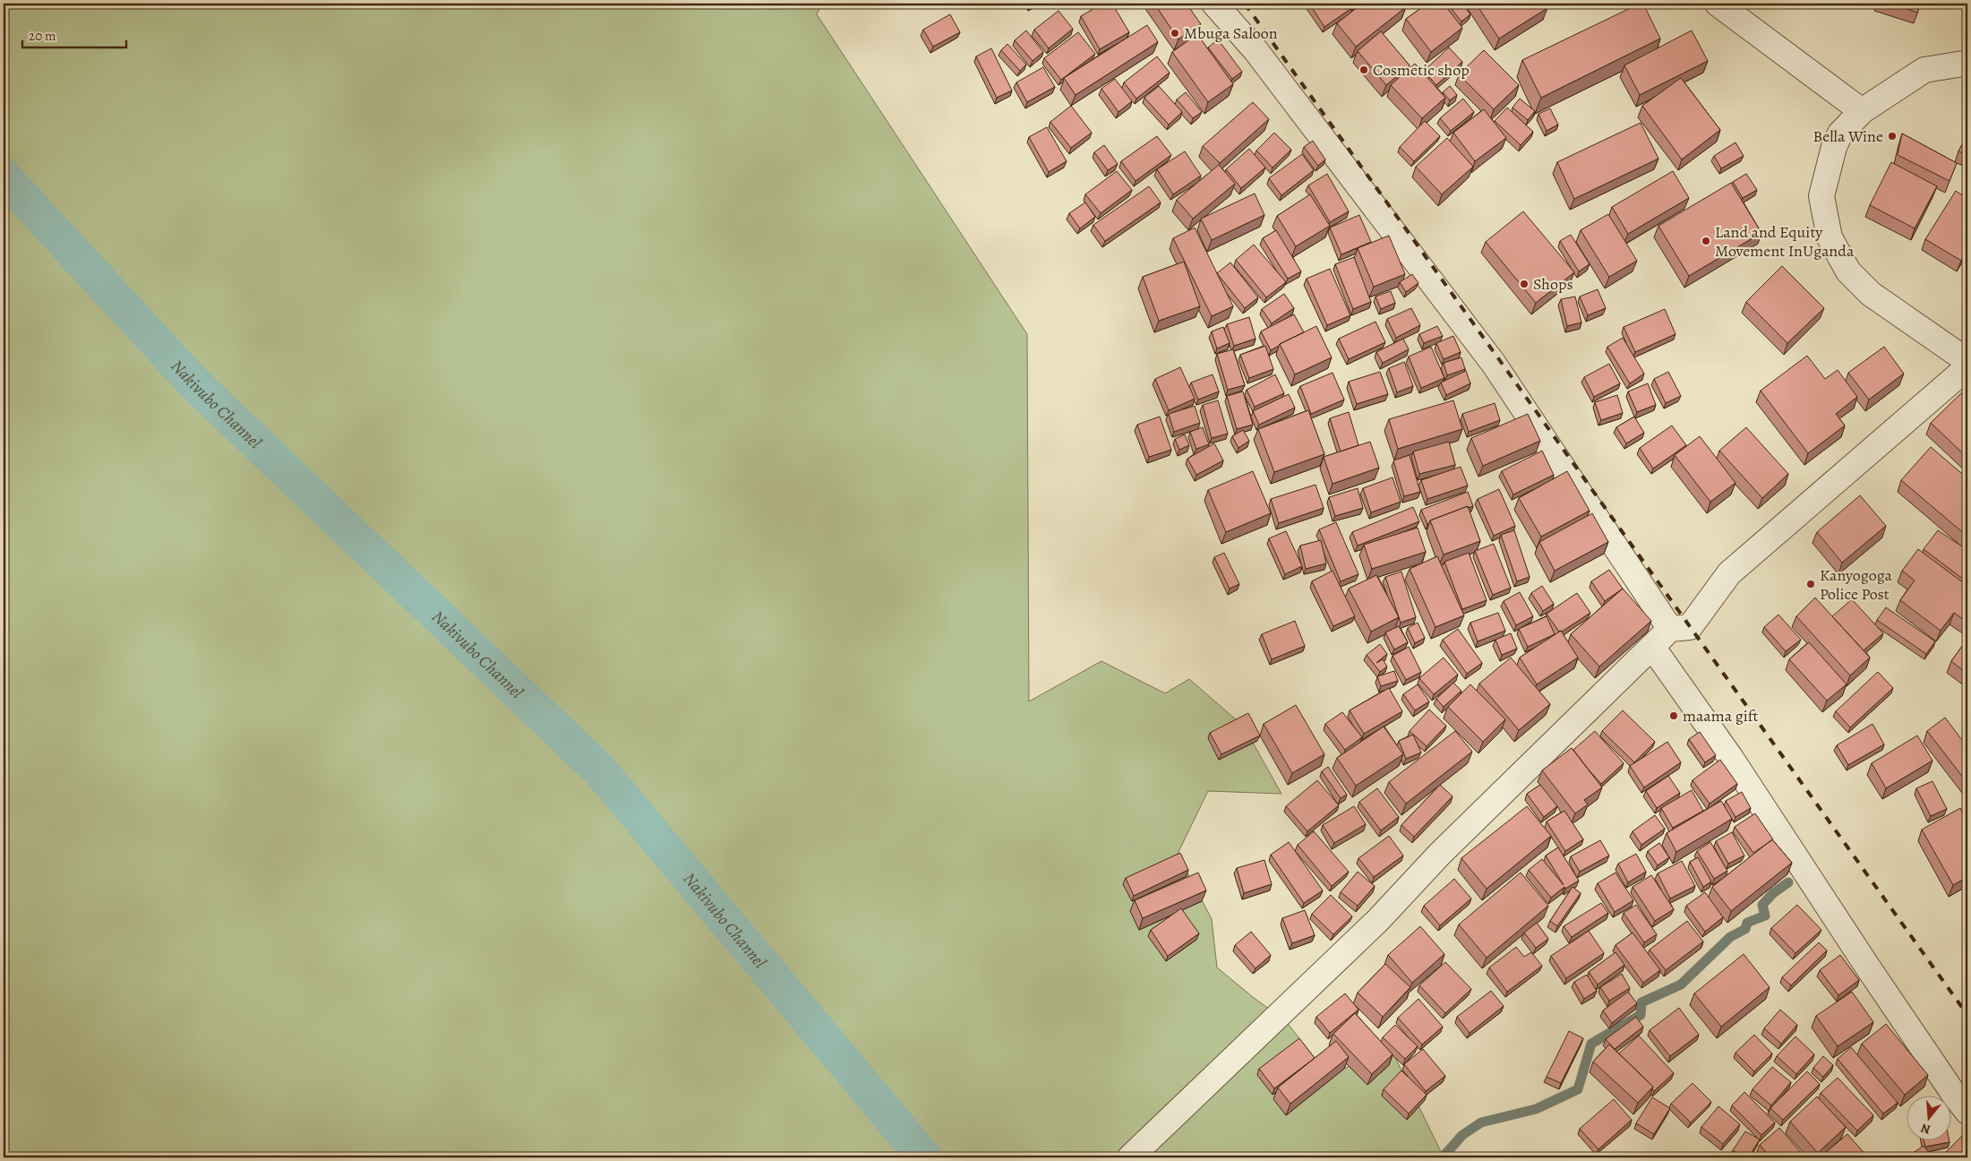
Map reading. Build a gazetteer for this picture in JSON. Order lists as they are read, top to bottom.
{
  "water": ["Nakivubo Channel"],
  "places": [
    "Mbuga Saloon",
    "Cosmetic shop",
    "Bella Wine",
    "Land and Equity Movement InUganda",
    "Shops",
    "Kanyogoga Police Post",
    "maama gift"
  ],
  "scale_bar": "20 m",
  "north": "bottom"
}
